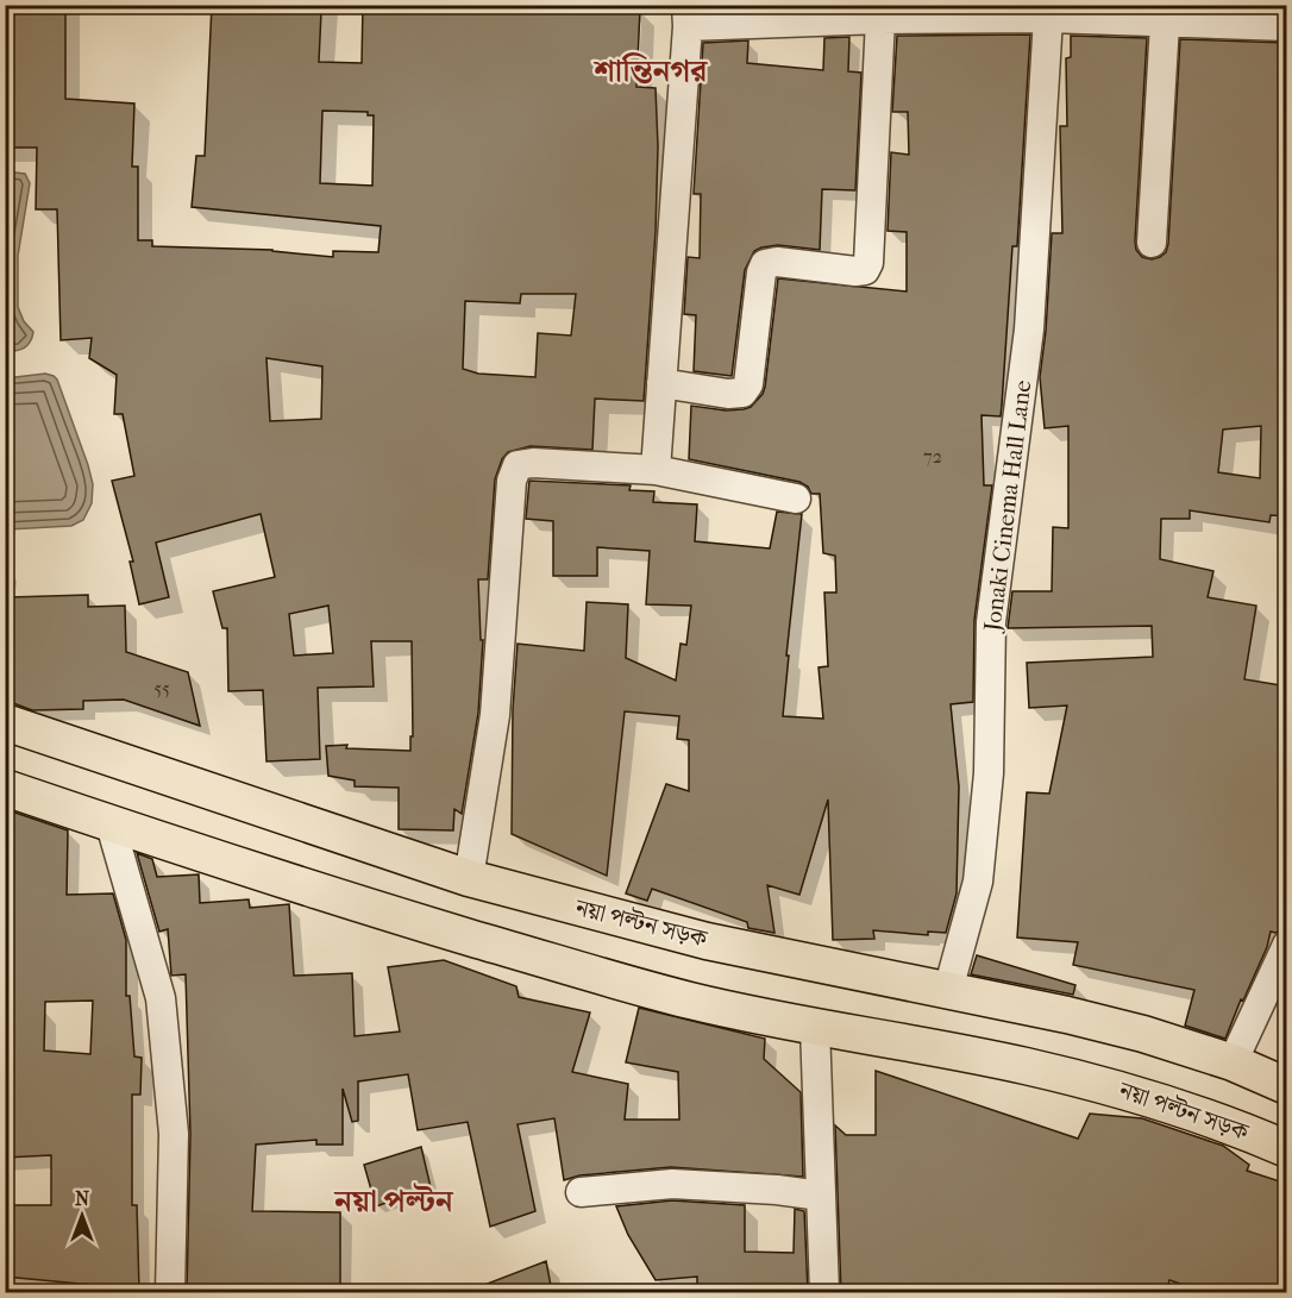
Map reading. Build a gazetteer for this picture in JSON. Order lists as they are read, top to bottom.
{
  "streets": {
    "main road": ["নয়া পল্টন সড়ক"],
    "street": ["Jonaki Cinema Hall Lane"]
  },
  "crossings": [
    ["Jonaki Cinema Hall Lane", "নয়া পল্টন সড়ক"]
  ],
  "districts": ["শান্তিনগর", "নয়া পল্টন"],
  "house_numbers": ["72", "55"],
  "north": "top"
}
